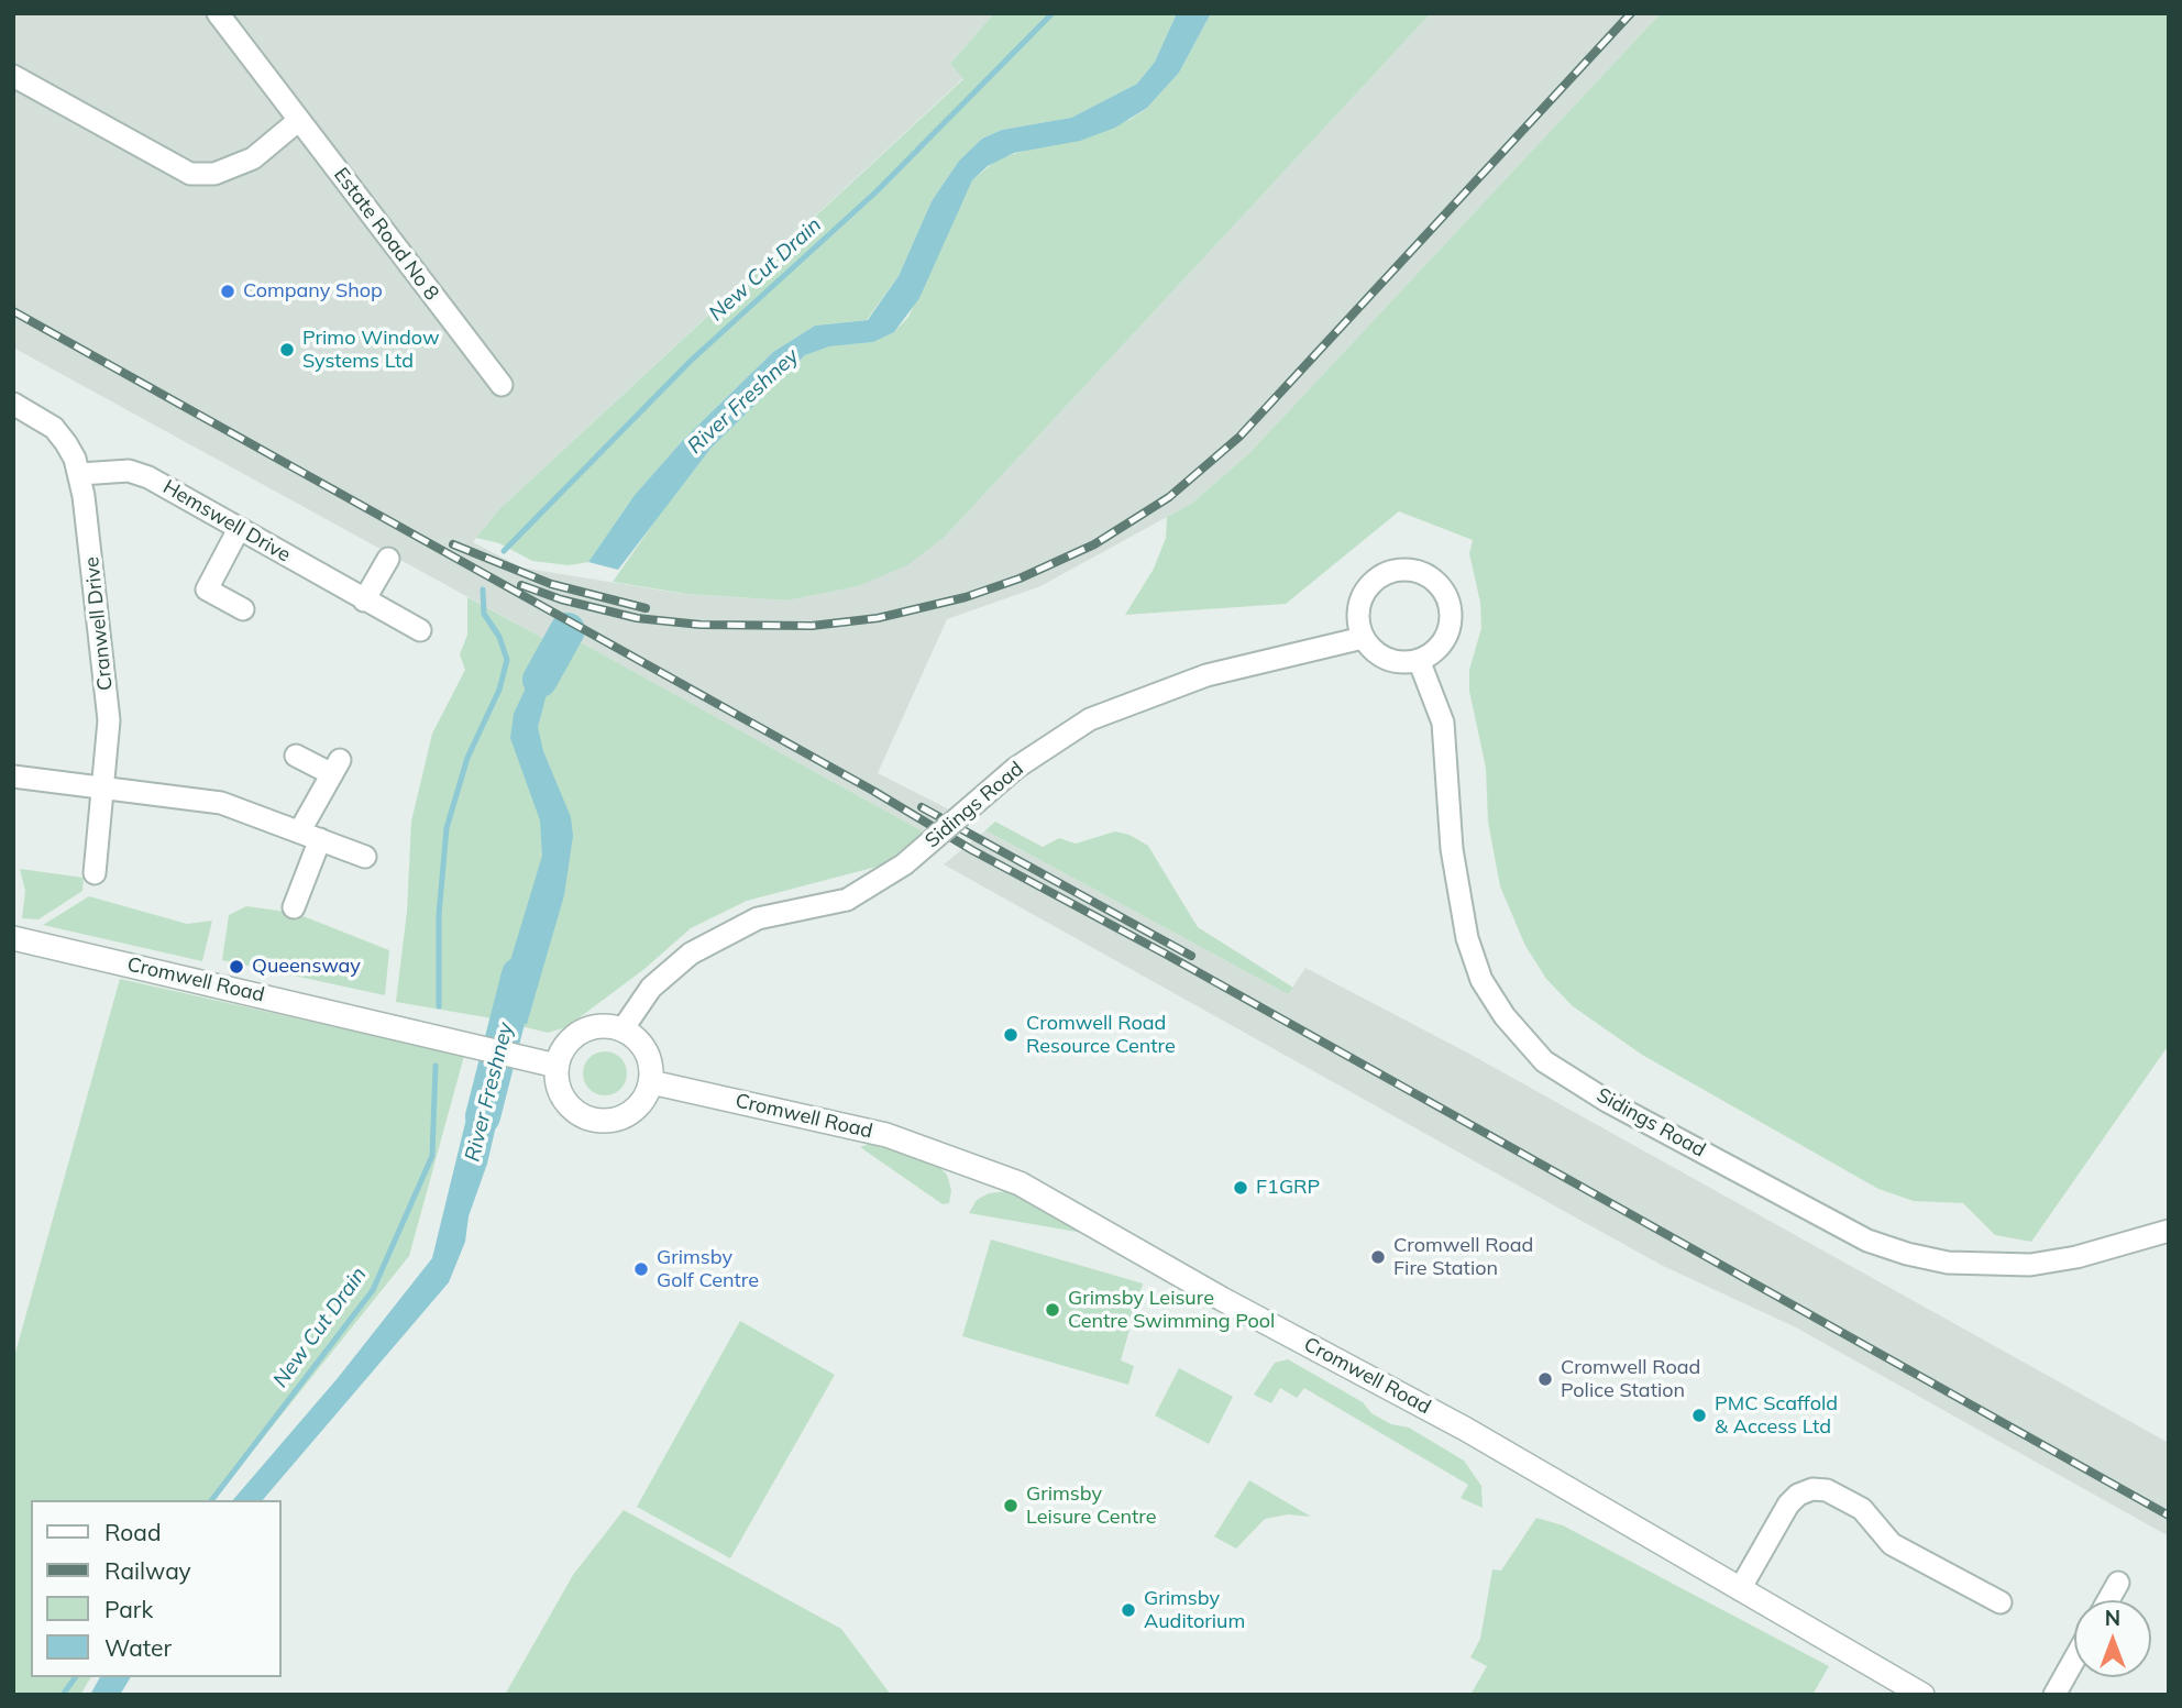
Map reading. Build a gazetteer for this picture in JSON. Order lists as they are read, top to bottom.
{
  "streets": {
    "street": [
      "Estate Road No 8",
      "Hemswell Drive",
      "Cranwell Drive",
      "Sidings Road",
      "Cromwell Road"
    ]
  },
  "crossings": [
    ["Hemswell Drive", "Cranwell Drive"],
    ["Sidings Road", "Cromwell Road"]
  ],
  "water": ["New Cut Drain", "River Freshney"],
  "places": [
    "Company Shop",
    "Primo Window Systems Ltd",
    "Queensway",
    "Cromwell Road Resource Centre",
    "F1GRP",
    "Cromwell Road Fire Station",
    "Grimsby Golf Centre",
    "Grimsby Leisure Centre Swimming Pool",
    "Cromwell Road Police Station",
    "PMC Scaffold & Access Ltd",
    "Grimsby Leisure Centre",
    "Grimsby Auditorium"
  ],
  "legend": [
    "Road",
    "Railway",
    "Park",
    "Water"
  ],
  "north": "top"
}
